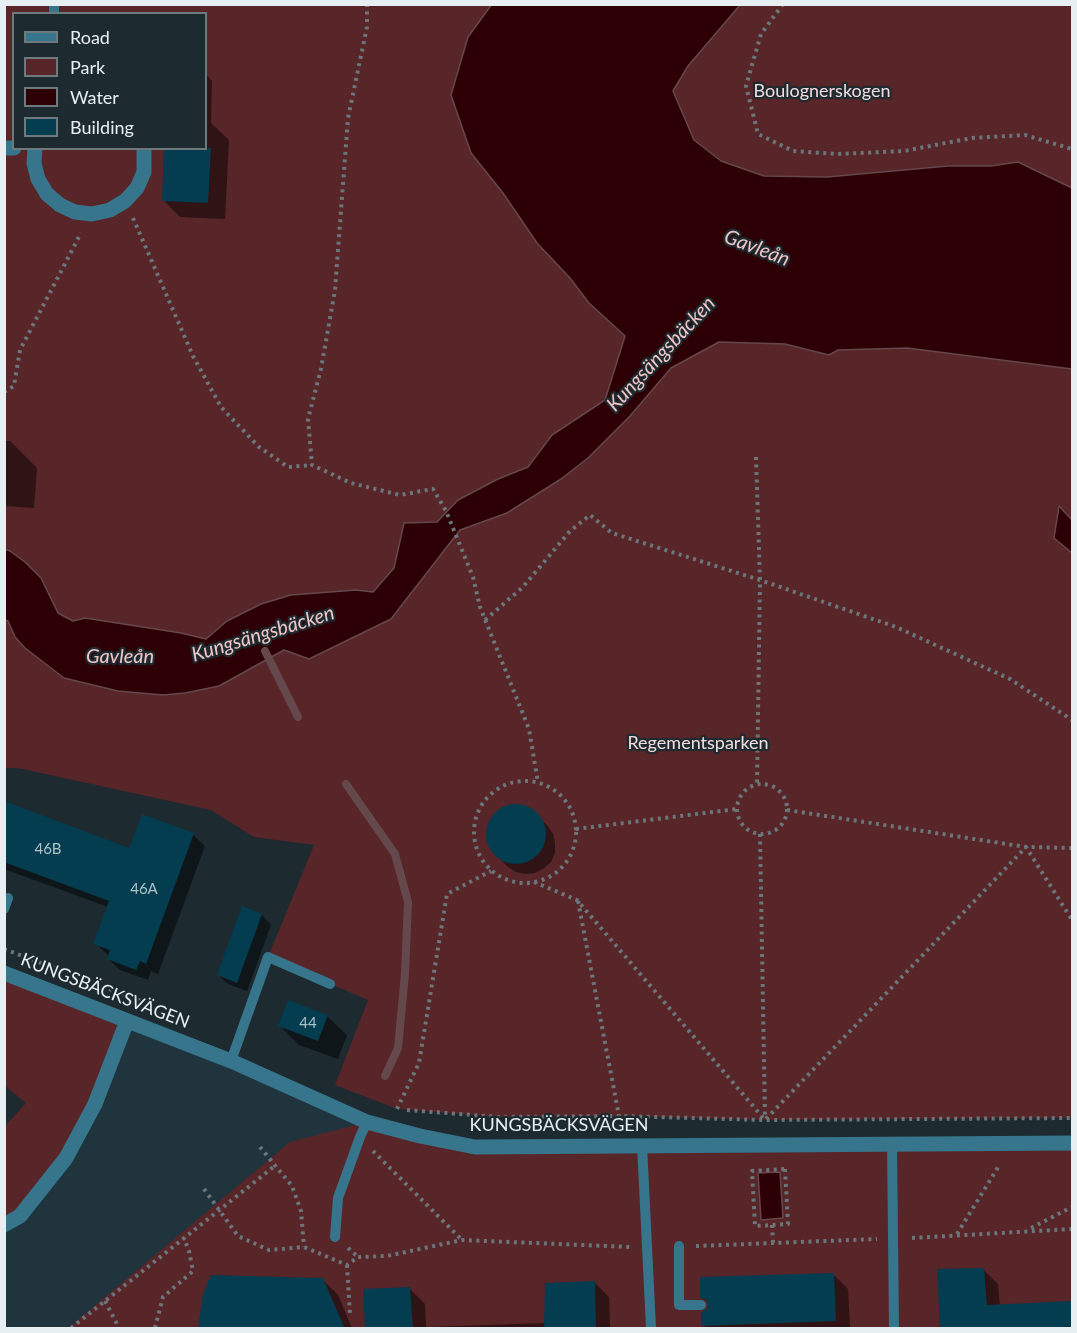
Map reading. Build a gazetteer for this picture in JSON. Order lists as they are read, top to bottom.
{
  "streets": {
    "street": ["KUNGSBÄCKSVÄGEN"]
  },
  "water": ["Gavleån", "Kungsängsbäcken"],
  "parks": ["Boulognerskogen", "Regementsparken"],
  "house_numbers": ["46B", "46A", "44"],
  "legend": [
    "Road",
    "Park",
    "Water",
    "Building"
  ]
}
